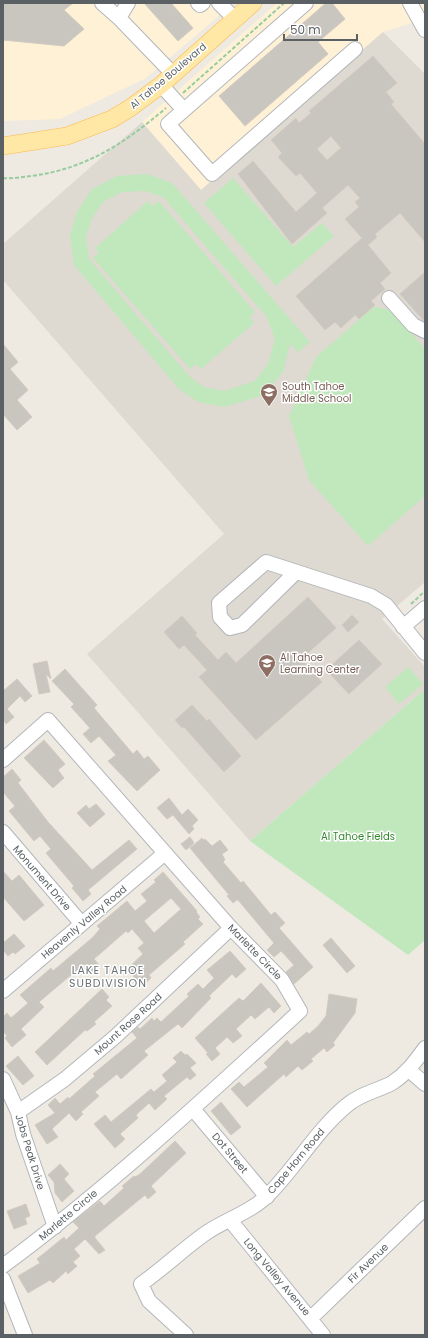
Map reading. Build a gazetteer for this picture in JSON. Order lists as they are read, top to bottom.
{
  "streets": {
    "main road": ["Al Tahoe Boulevard"],
    "street": [
      "Monument Drive",
      "Heavenly Valley Road",
      "Marlette Circle",
      "Mount Rose Road",
      "Jobs Peak Drive",
      "Dot Street",
      "Cape Horn Road",
      "Fir Avenue",
      "Long Valley Avenue"
    ]
  },
  "crossings": [
    ["Monument Drive", "Heavenly Valley Road"],
    ["Heavenly Valley Road", "Marlette Circle"],
    ["Marlette Circle", "Mount Rose Road"],
    ["Marlette Circle", "Jobs Peak Drive"],
    ["Marlette Circle", "Dot Street"],
    ["Mount Rose Road", "Jobs Peak Drive"],
    ["Dot Street", "Cape Horn Road"],
    ["Cape Horn Road", "Long Valley Avenue"],
    ["Fir Avenue", "Long Valley Avenue"]
  ],
  "districts": ["LAKE TAHOE SUBDIVISION"],
  "parks": ["Al Tahoe Fields"],
  "places": {
    "school or university": ["South Tahoe Middle School", "Al Tahoe Learning Center"]
  },
  "scale_bar": "50 m"
}
